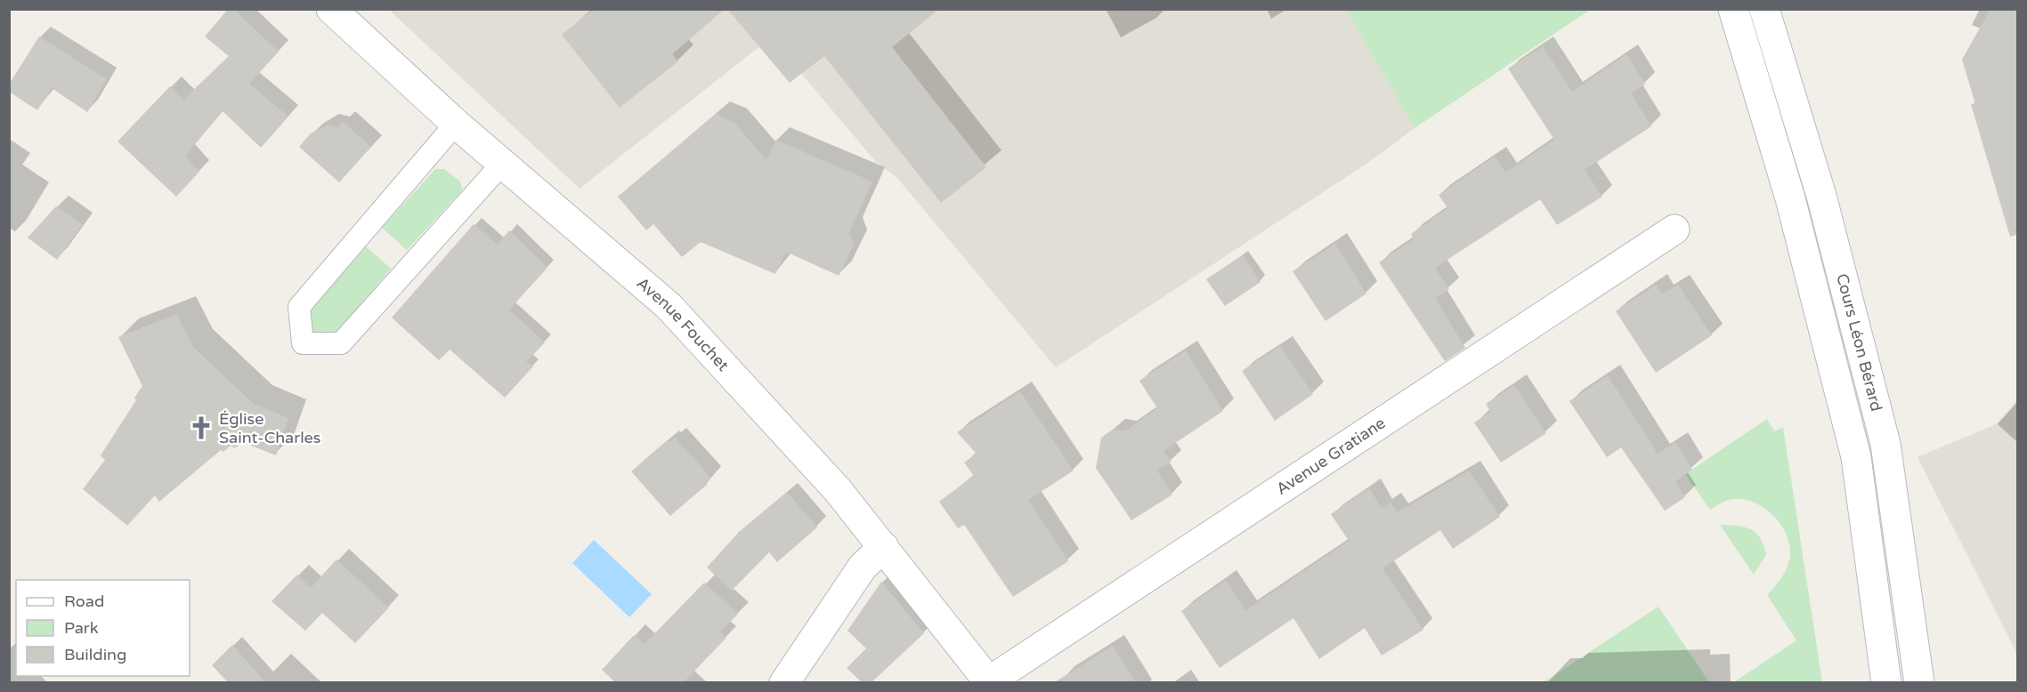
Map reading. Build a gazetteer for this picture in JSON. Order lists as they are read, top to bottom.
{
  "streets": {
    "street": ["Avenue Fouchet", "Cours Léon Bérard", "Avenue Gratiane"]
  },
  "crossings": [
    ["Avenue Fouchet", "Avenue Gratiane"]
  ],
  "places": {
    "church": ["Église Saint-Charles"]
  },
  "legend": ["Road", "Park", "Building"]
}
